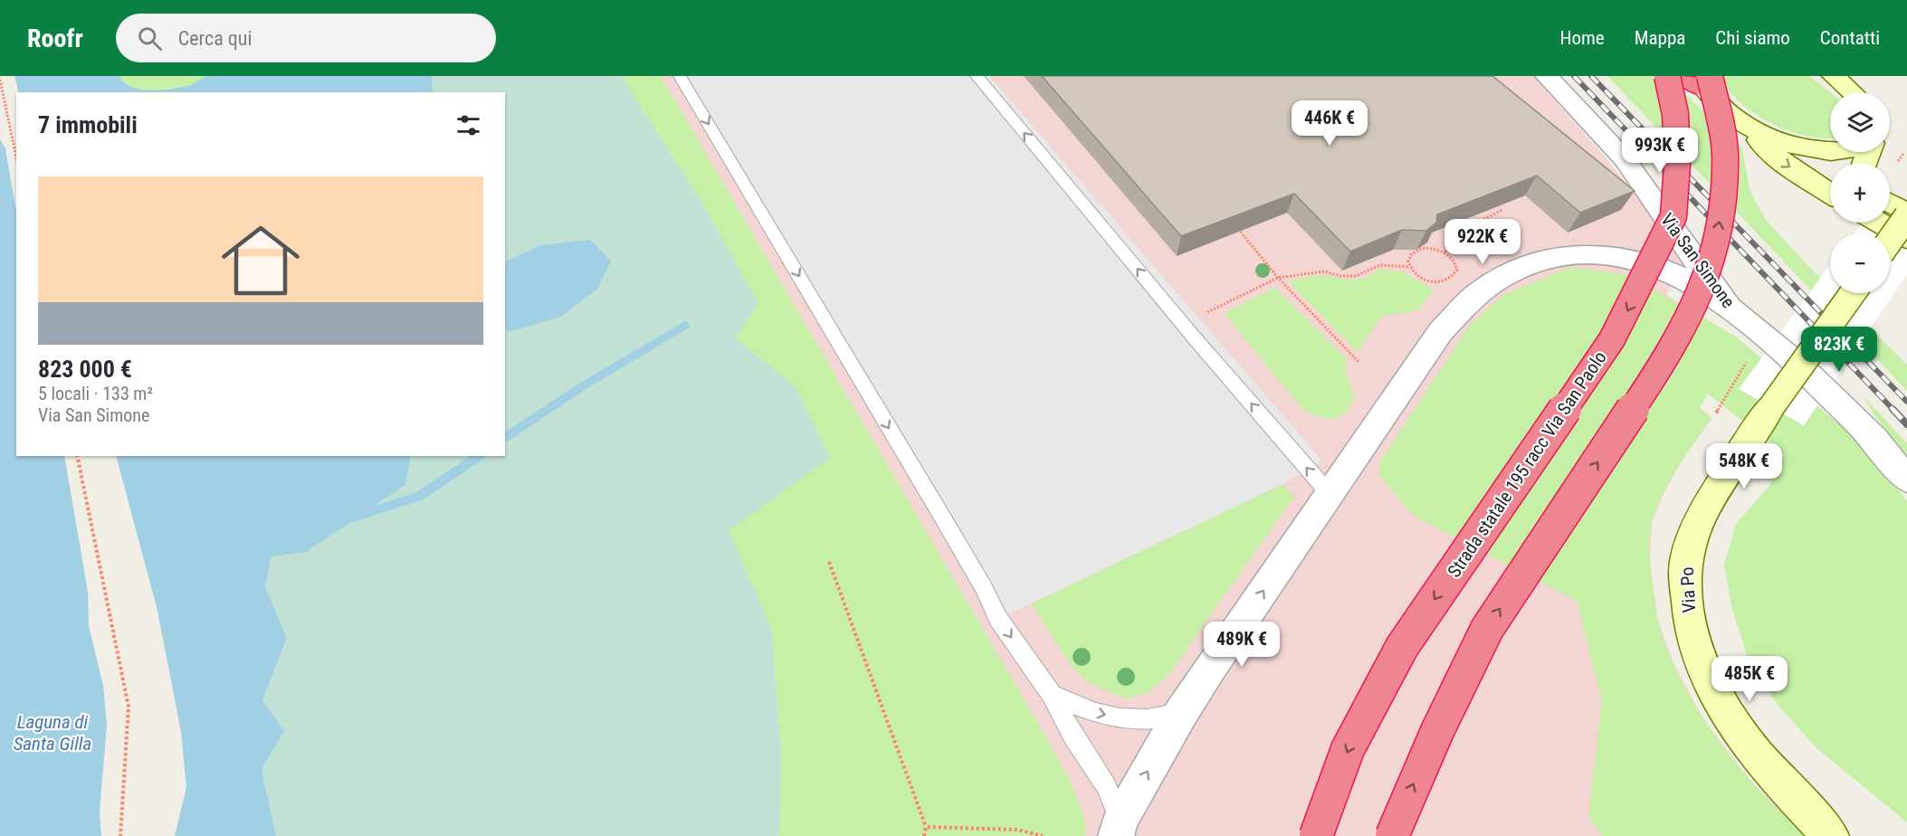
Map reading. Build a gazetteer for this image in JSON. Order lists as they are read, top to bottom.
{
  "streets": {
    "highway": ["Strada statale 195 racc Via San Paolo"],
    "main road": ["Via Po"],
    "street": ["Via San Simone"]
  },
  "water": ["Laguna di Santa Gilla"],
  "page": {
    "header": "Roofr",
    "search": "Cerca qui",
    "nav": [
      "Home",
      "Mappa",
      "Chi siamo",
      "Contatti"
    ],
    "map_buttons": ["+", "−"],
    "heading": "7 immobili",
    "price": [
      "446K €",
      "993K €",
      "922K €",
      "823K €",
      "548K €",
      "489K €",
      "485K €"
    ],
    "list": [
      {
        "name": "823 000 €",
        "note": "5 locali · 133 m² · Via San Simone"
      }
    ]
  }
}
